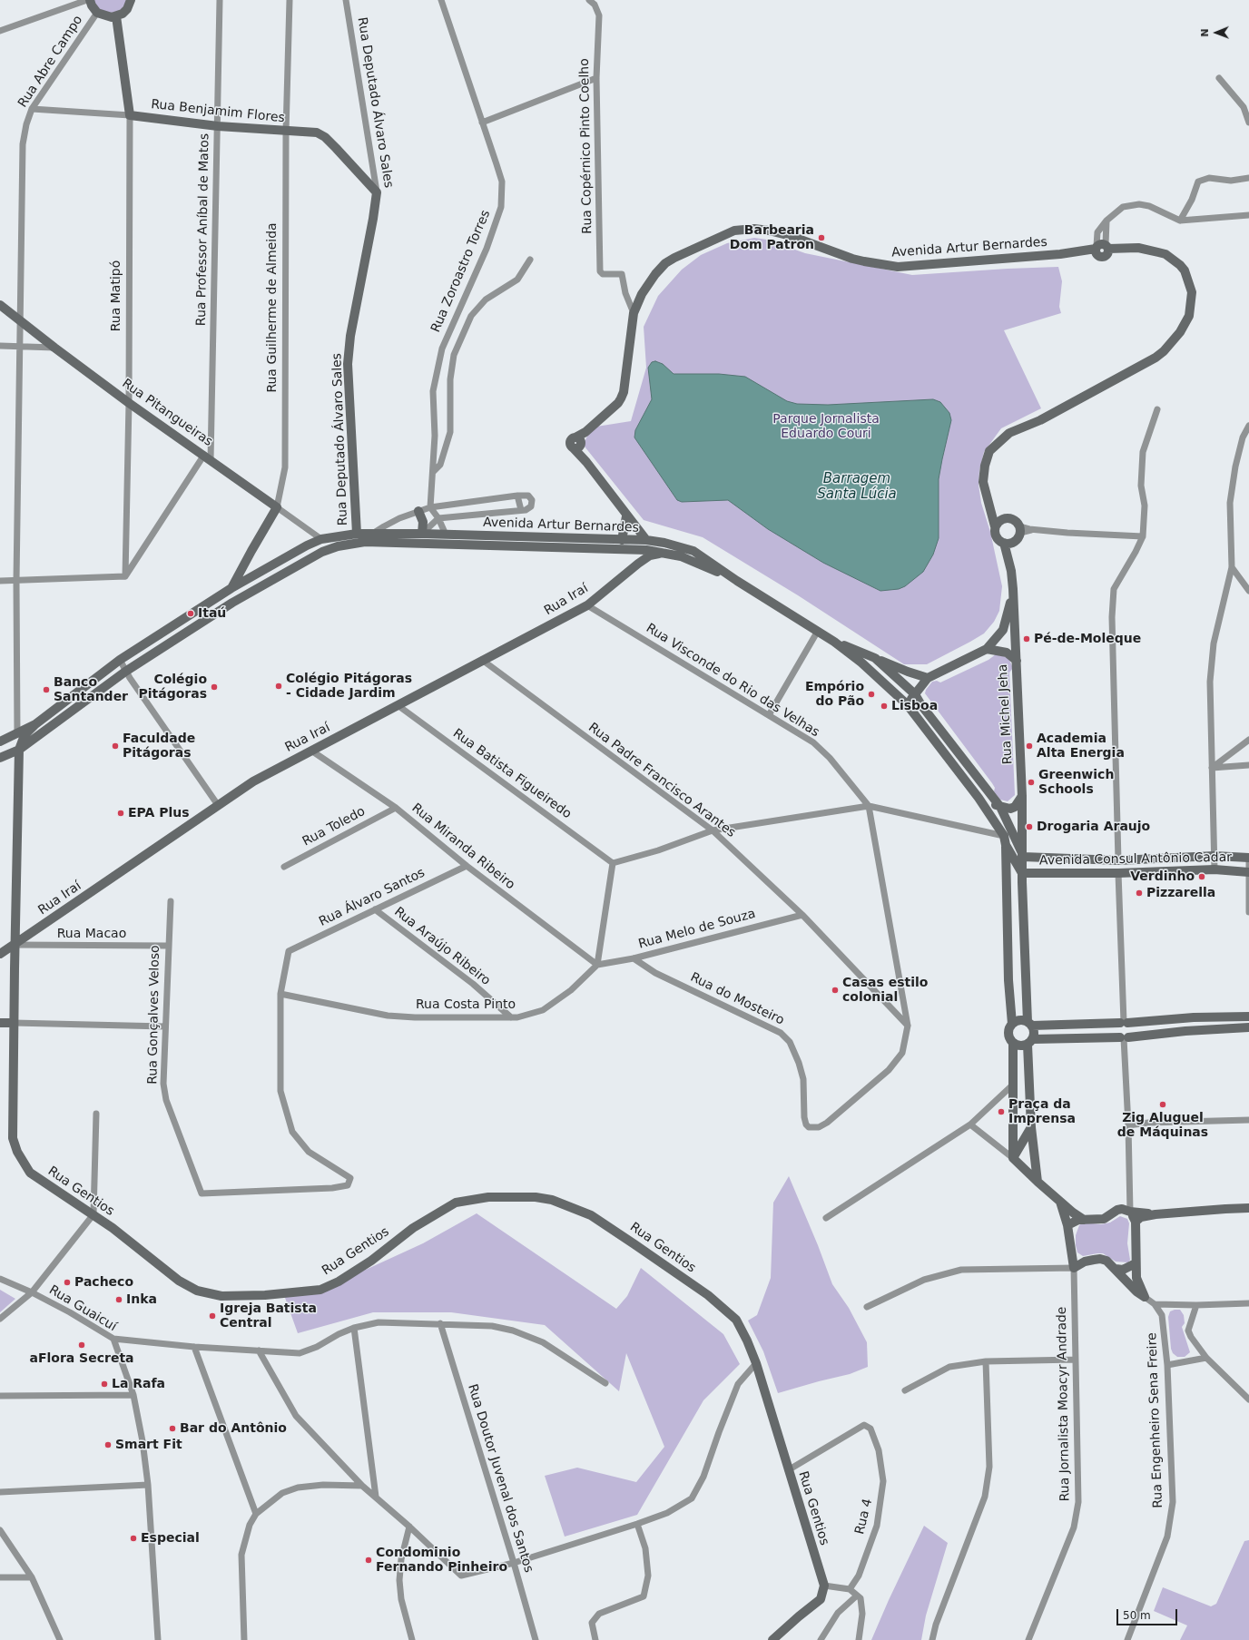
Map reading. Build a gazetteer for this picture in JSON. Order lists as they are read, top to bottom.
{
  "streets": {
    "street": [
      "Rua Abre Campo",
      "Rua Deputado Álvaro Sales",
      "Rua Benjamim Flores",
      "Rua Copérnico Pinto Coelho",
      "Rua Professor Aníbal de Matos",
      "Avenida Artur Bernardes",
      "Rua Zoroastro Torres",
      "Rua Matipó",
      "Rua Guilherme de Almeida",
      "Rua Pitangueiras",
      "Rua Iraí",
      "Rua Visconde do Rio das Velhas",
      "Rua Michel Jeha",
      "Rua Batista Figueiredo",
      "Rua Padre Francisco Arantes",
      "Rua Toledo",
      "Rua Miranda Ribeiro",
      "Avenida Consul Antônio Cadar",
      "Rua Álvaro Santos",
      "Rua Melo de Souza",
      "Rua Macao",
      "Rua Araújo Ribeiro",
      "Rua do Mosteiro",
      "Rua Costa Pinto",
      "Rua Gonçalves Veloso",
      "Rua Gentios",
      "Rua Guaicuí",
      "Rua Jornalista Moacyr Andrade",
      "Rua Engenheiro Sena Freire",
      "Rua Doutor Juvenal dos Santos",
      "Rua 4"
    ]
  },
  "crossings": [
    ["Rua Abre Campo", "Rua Benjamim Flores"],
    ["Rua Abre Campo", "Rua Pitangueiras"],
    ["Rua Deputado Álvaro Sales", "Rua Benjamim Flores"],
    ["Rua Deputado Álvaro Sales", "Avenida Artur Bernardes"],
    ["Rua Benjamim Flores", "Rua Professor Aníbal de Matos"],
    ["Rua Benjamim Flores", "Rua Matipó"],
    ["Rua Benjamim Flores", "Rua Guilherme de Almeida"],
    ["Rua Copérnico Pinto Coelho", "Avenida Artur Bernardes"],
    ["Rua Professor Aníbal de Matos", "Rua Pitangueiras"],
    ["Avenida Artur Bernardes", "Rua Guilherme de Almeida"],
    ["Avenida Artur Bernardes", "Rua Pitangueiras"],
    ["Avenida Artur Bernardes", "Rua Iraí"],
    ["Avenida Artur Bernardes", "Rua Michel Jeha"],
    ["Avenida Artur Bernardes", "Avenida Consul Antônio Cadar"],
    ["Avenida Artur Bernardes", "Rua Gentios"],
    ["Rua Matipó", "Rua Pitangueiras"],
    ["Rua Guilherme de Almeida", "Rua Pitangueiras"],
    ["Rua Iraí", "Rua Visconde do Rio das Velhas"],
    ["Rua Iraí", "Rua Batista Figueiredo"],
    ["Rua Iraí", "Rua Padre Francisco Arantes"],
    ["Rua Iraí", "Rua Miranda Ribeiro"],
    ["Rua Iraí", "Rua Macao"],
    ["Rua Iraí", "Rua Gentios"],
    ["Rua Michel Jeha", "Avenida Consul Antônio Cadar"],
    ["Rua Padre Francisco Arantes", "Rua Melo de Souza"],
    ["Rua Padre Francisco Arantes", "Rua do Mosteiro"],
    ["Rua Toledo", "Rua Miranda Ribeiro"],
    ["Rua Miranda Ribeiro", "Rua Álvaro Santos"],
    ["Rua Miranda Ribeiro", "Rua Melo de Souza"],
    ["Rua Miranda Ribeiro", "Rua Costa Pinto"],
    ["Rua Álvaro Santos", "Rua Araújo Ribeiro"],
    ["Rua Álvaro Santos", "Rua Costa Pinto"],
    ["Rua Álvaro Santos", "Rua Gonçalves Veloso"],
    ["Rua Melo de Souza", "Rua do Mosteiro"],
    ["Rua Melo de Souza", "Rua Costa Pinto"],
    ["Rua Macao", "Rua Gonçalves Veloso"],
    ["Rua Macao", "Rua Gentios"],
    ["Rua Araújo Ribeiro", "Rua Costa Pinto"],
    ["Rua Costa Pinto", "Rua Gonçalves Veloso"],
    ["Rua Gentios", "Rua 4"]
  ],
  "water": ["Barragem Santa Lúcia"],
  "parks": ["Parque Jornalista Eduardo Couri"],
  "places": [
    "Barbearia Dom Patron",
    "Itaú",
    "Pé-de-Moleque",
    "Colégio Pitágoras - Cidade Jardim",
    "Colégio Pitágoras",
    "Banco Santander",
    "Empório do Pão",
    "Lisboa",
    "Faculdade Pitágoras",
    "Academia Alta Energia",
    "Greenwich Schools",
    "EPA Plus",
    "Drogaria Araujo",
    "Verdinho",
    "Pizzarella",
    "Casas estilo colonial",
    "Zig Aluguel de Máquinas",
    "Praça da Imprensa",
    "Pacheco",
    "Inka",
    "Igreja Batista Central",
    "aFlora Secreta",
    "La Rafa",
    "Bar do Antônio",
    "Smart Fit",
    "Especial",
    "Condominio Fernando Pinheiro"
  ],
  "scale_bar": "50 m",
  "north": "left"
}
